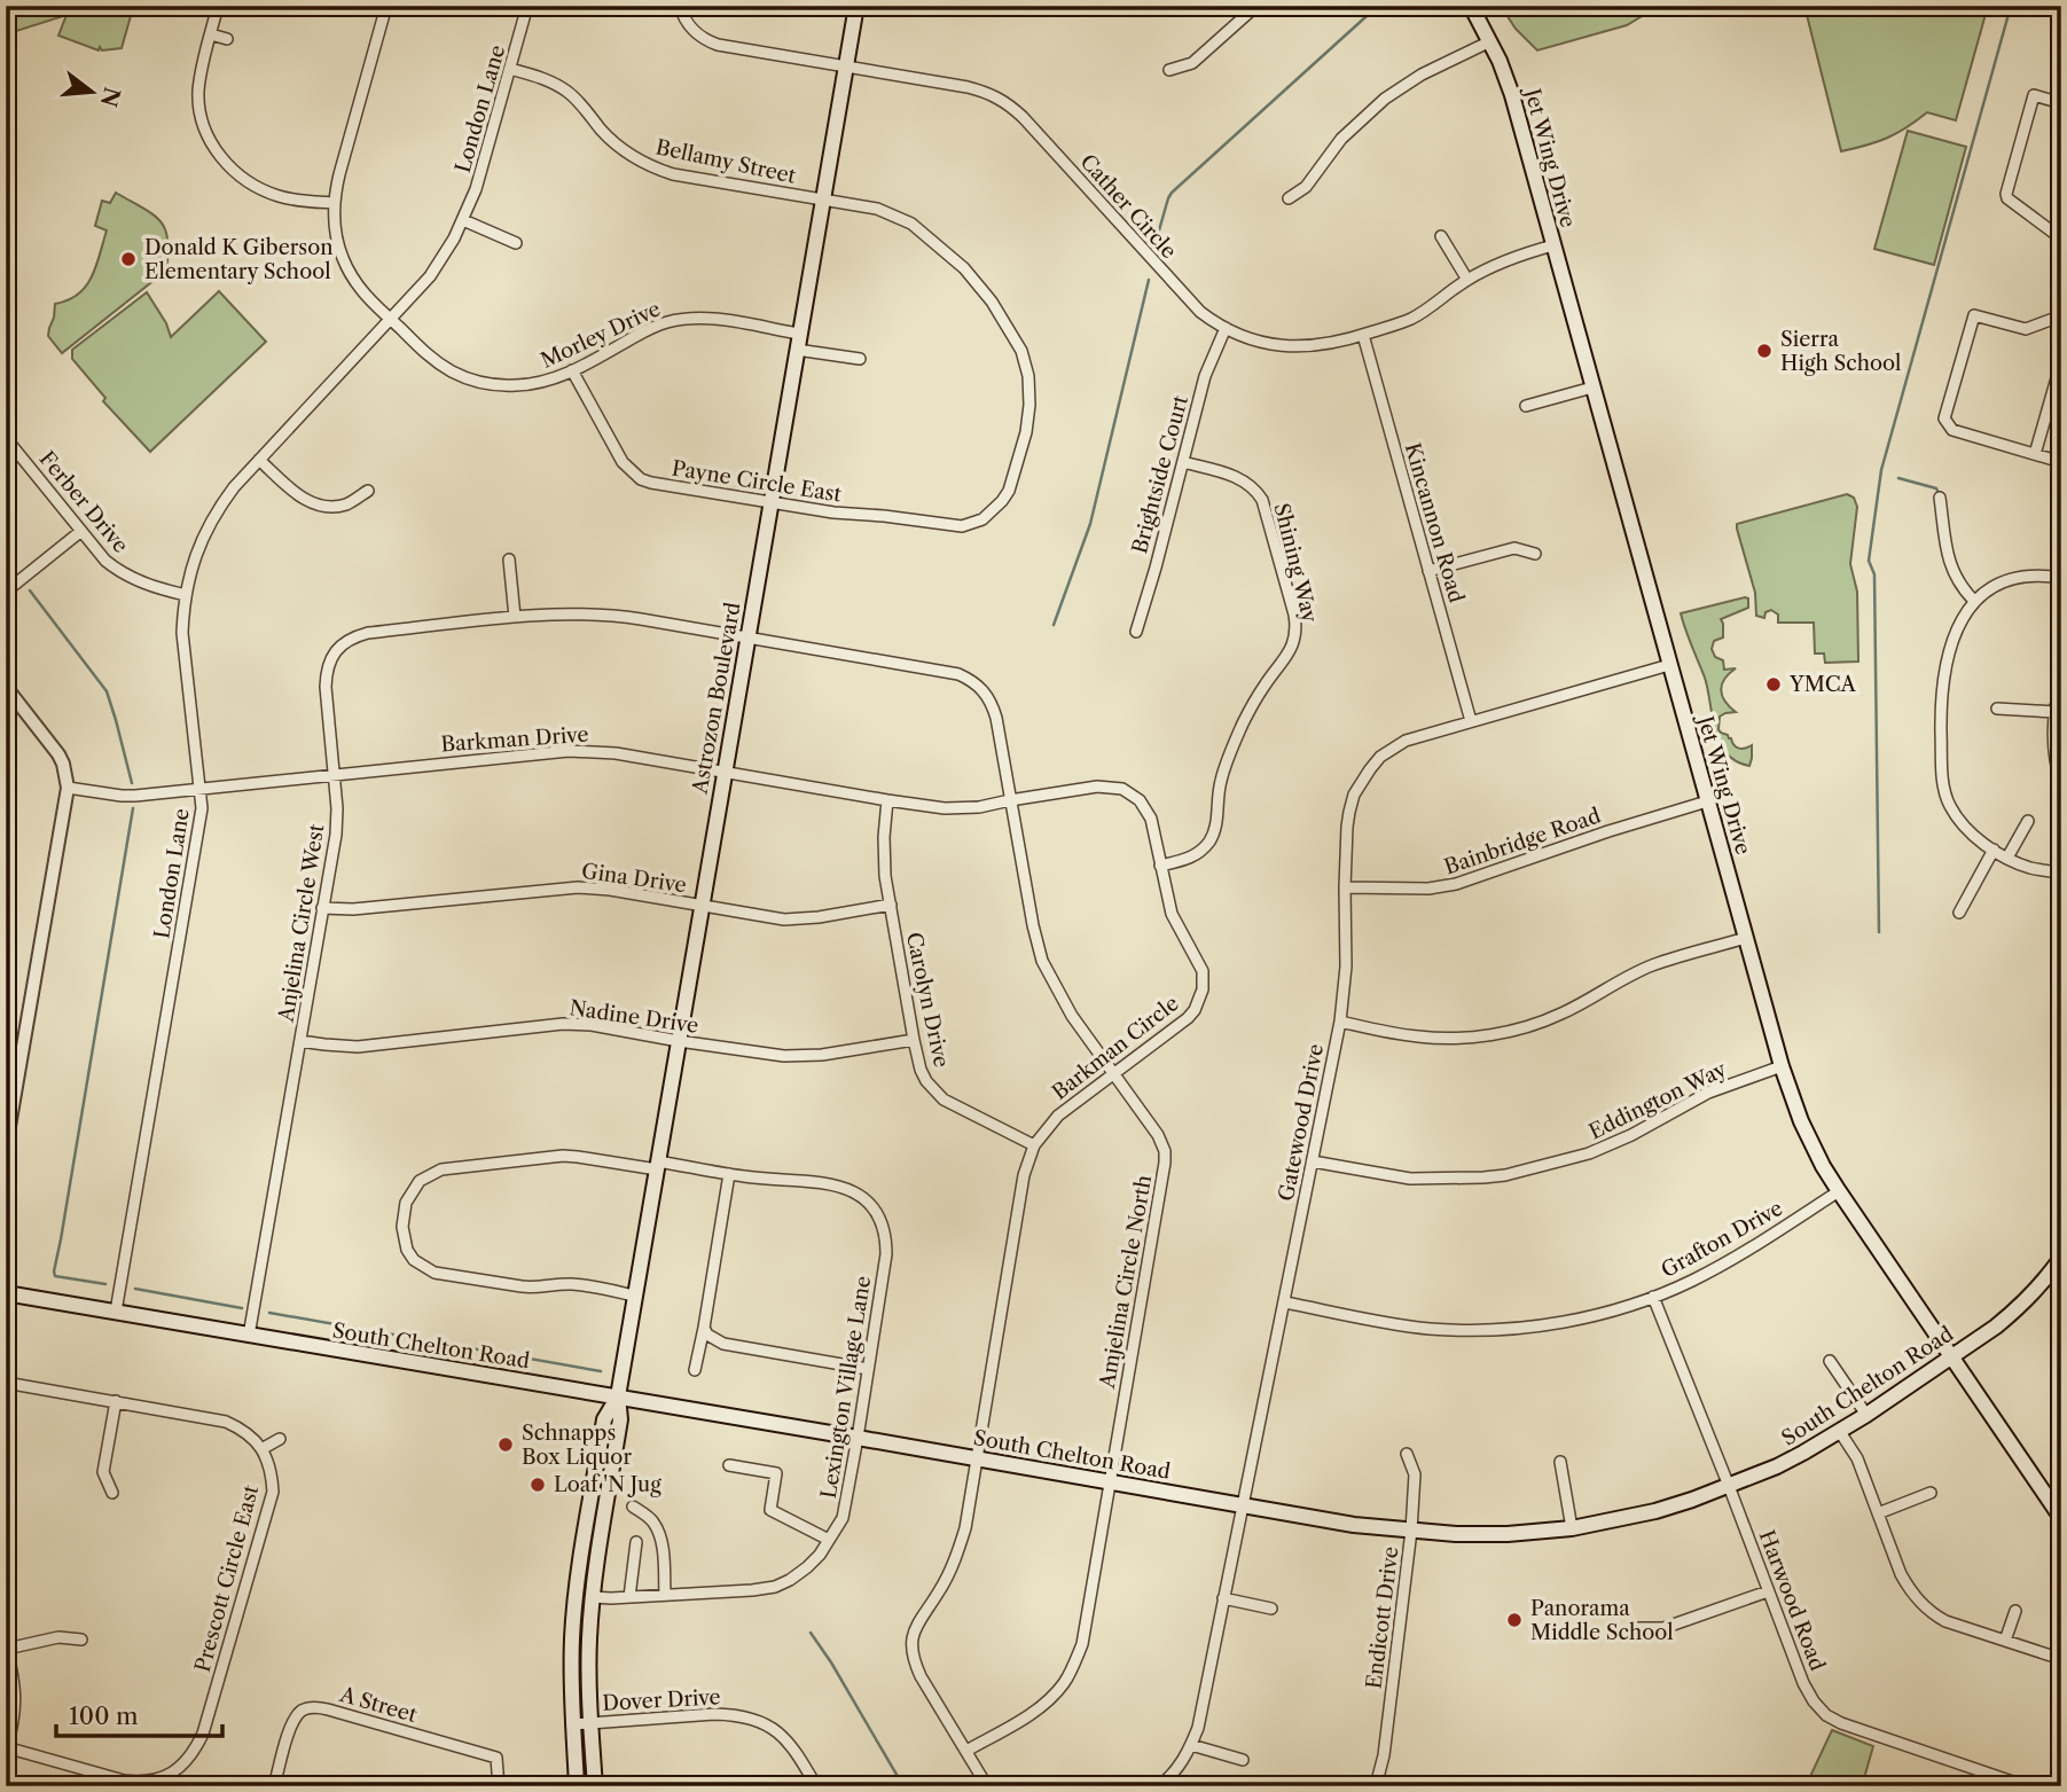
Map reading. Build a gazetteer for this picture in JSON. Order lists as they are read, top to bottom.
{
  "streets": {
    "main road": ["Jet Wing Drive", "Astrozon Boulevard", "South Chelton Road"],
    "street": [
      "London Lane",
      "Bellamy Street",
      "Cather Circle",
      "Morley Drive",
      "Brightside Court",
      "Payne Circle East",
      "Ferber Drive",
      "Kincannon Road",
      "Shining Way",
      "Barkman Drive",
      "Bainbridge Road",
      "Gina Drive",
      "Anjelina Circle West",
      "Carolyn Drive",
      "Nadine Drive",
      "Barkman Circle",
      "Eddington Way",
      "Gatewood Drive",
      "Grafton Drive",
      "Amjelina Circle North",
      "Lexington Village Lane",
      "Prescott Circle East",
      "Harwood Road",
      "Endicott Drive",
      "Dover Drive",
      "A Street"
    ]
  },
  "crossings": [
    ["London Lane", "Bellamy Street"],
    ["London Lane", "Morley Drive"],
    ["London Lane", "Ferber Drive"],
    ["London Lane", "Barkman Drive"],
    ["London Lane", "South Chelton Road"],
    ["Jet Wing Drive", "Cather Circle"],
    ["Jet Wing Drive", "Bainbridge Road"],
    ["Jet Wing Drive", "Eddington Way"],
    ["Jet Wing Drive", "Gatewood Drive"],
    ["Jet Wing Drive", "Grafton Drive"],
    ["Jet Wing Drive", "South Chelton Road"],
    ["Bellamy Street", "Payne Circle East"],
    ["Bellamy Street", "Astrozon Boulevard"],
    ["Cather Circle", "Brightside Court"],
    ["Cather Circle", "Kincannon Road"],
    ["Cather Circle", "Astrozon Boulevard"],
    ["Morley Drive", "Payne Circle East"],
    ["Morley Drive", "Astrozon Boulevard"],
    ["Brightside Court", "Shining Way"],
    ["Payne Circle East", "Astrozon Boulevard"],
    ["Kincannon Road", "Gatewood Drive"],
    ["Shining Way", "Barkman Circle"],
    ["Astrozon Boulevard", "Barkman Drive"],
    ["Astrozon Boulevard", "Gina Drive"],
    ["Astrozon Boulevard", "Anjelina Circle West"],
    ["Astrozon Boulevard", "Nadine Drive"],
    ["Astrozon Boulevard", "South Chelton Road"],
    ["Astrozon Boulevard", "Lexington Village Lane"],
    ["Astrozon Boulevard", "Dover Drive"],
    ["Barkman Drive", "Anjelina Circle West"],
    ["Barkman Drive", "Carolyn Drive"],
    ["Barkman Drive", "Barkman Circle"],
    ["Barkman Drive", "Amjelina Circle North"],
    ["Bainbridge Road", "Gatewood Drive"],
    ["Gina Drive", "Anjelina Circle West"],
    ["Gina Drive", "Carolyn Drive"],
    ["Anjelina Circle West", "Nadine Drive"],
    ["Anjelina Circle West", "Barkman Circle"],
    ["Anjelina Circle West", "Amjelina Circle North"],
    ["Anjelina Circle West", "South Chelton Road"],
    ["Carolyn Drive", "Nadine Drive"],
    ["Carolyn Drive", "Barkman Circle"],
    ["Barkman Circle", "Amjelina Circle North"],
    ["Barkman Circle", "South Chelton Road"],
    ["Eddington Way", "Gatewood Drive"],
    ["Gatewood Drive", "Grafton Drive"],
    ["Gatewood Drive", "South Chelton Road"],
    ["Grafton Drive", "Harwood Road"],
    ["Amjelina Circle North", "South Chelton Road"],
    ["South Chelton Road", "Lexington Village Lane"],
    ["South Chelton Road", "Harwood Road"],
    ["South Chelton Road", "Endicott Drive"]
  ],
  "places": [
    "Donald K Giberson Elementary School",
    "Sierra High School",
    "YMCA",
    "Schnapps Box Liquor",
    "Loaf 'N Jug",
    "Panorama Middle School"
  ],
  "scale_bar": "100 m",
  "north": "right"
}
